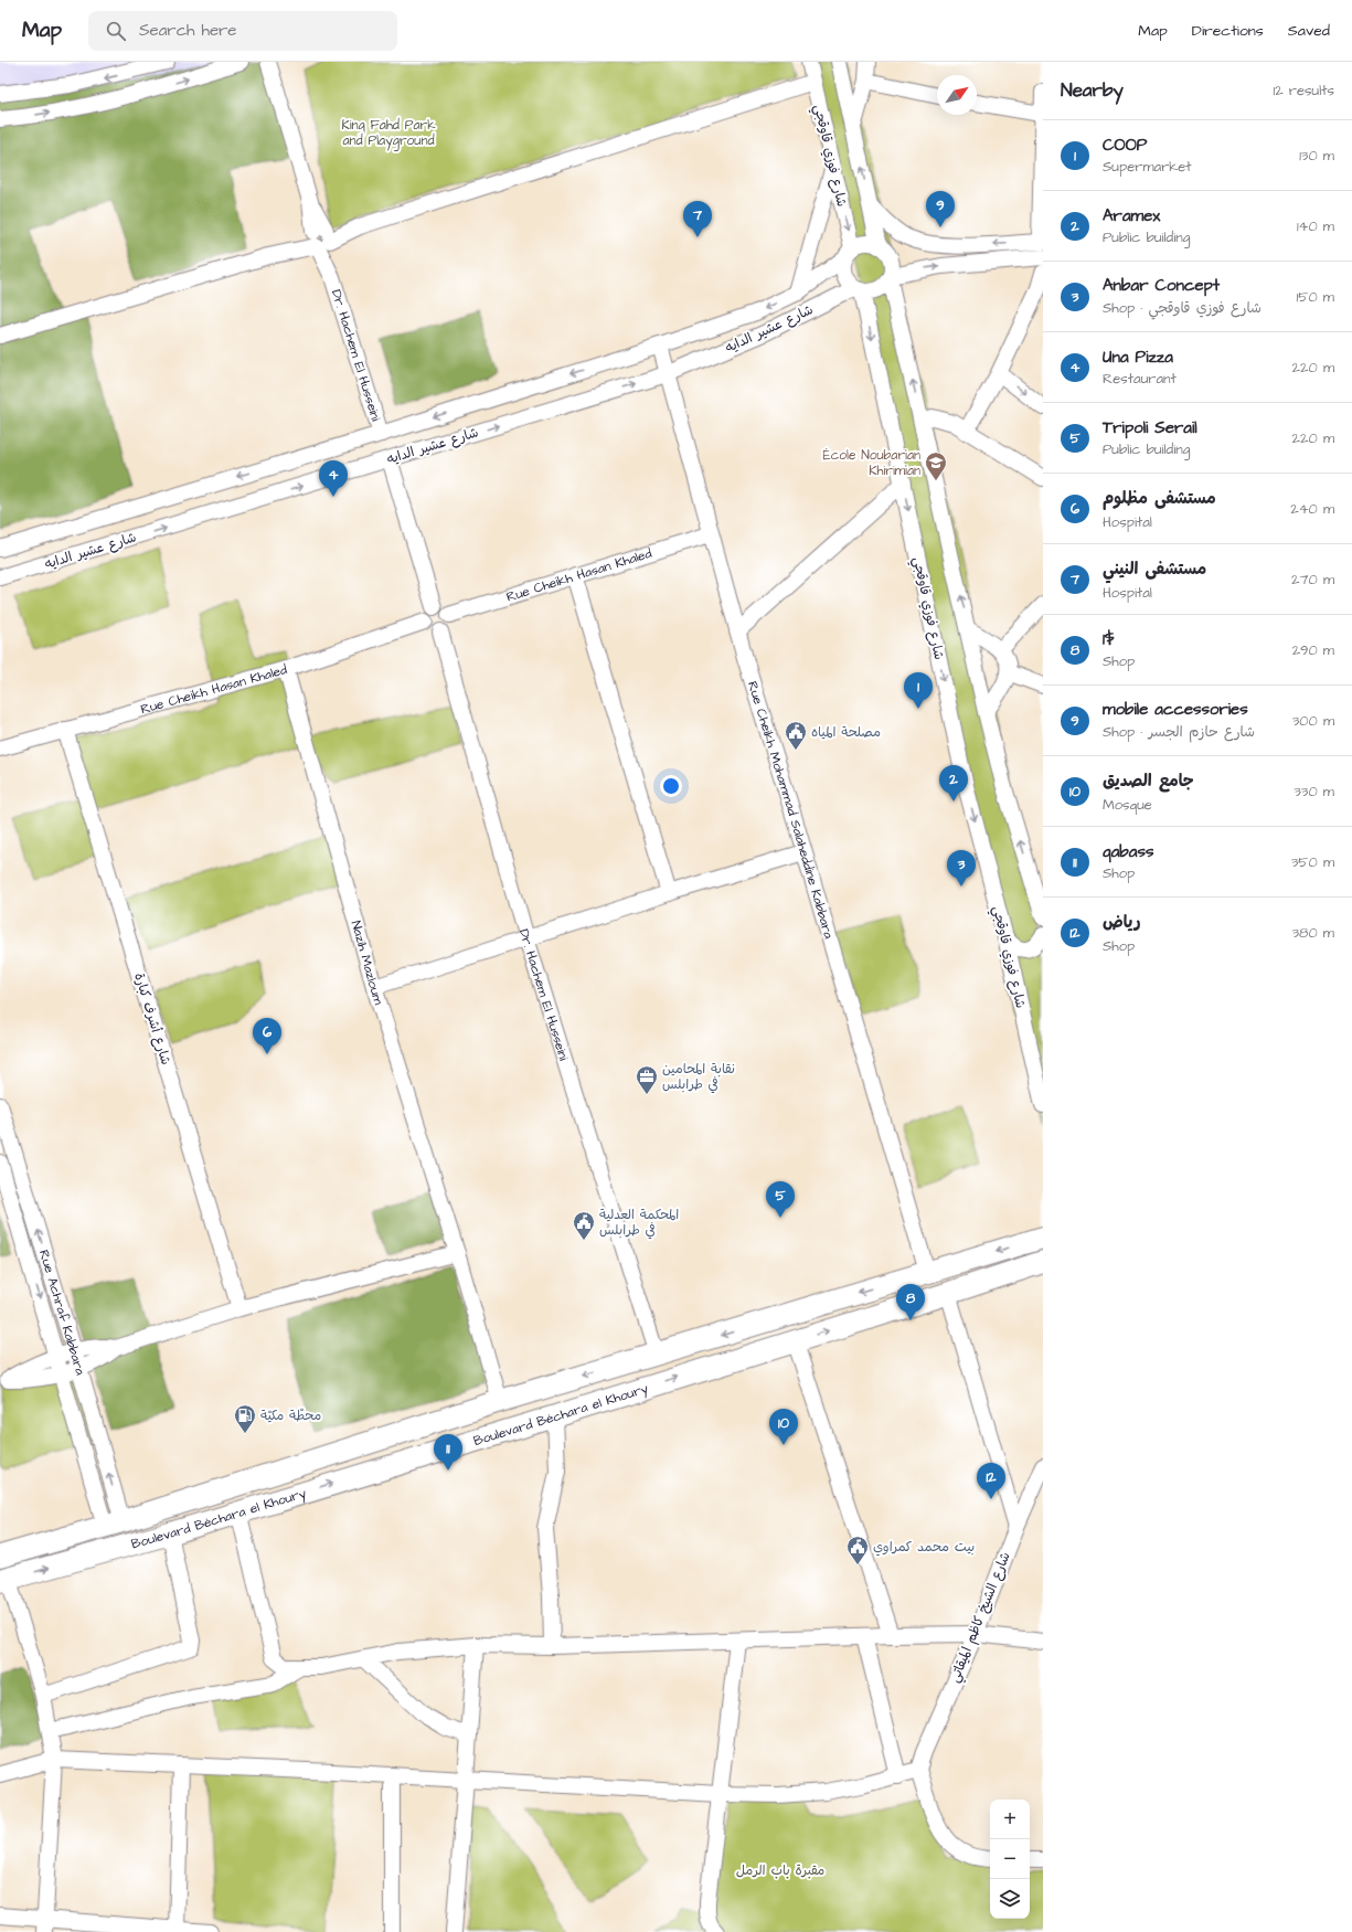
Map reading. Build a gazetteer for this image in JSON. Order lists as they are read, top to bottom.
{
  "streets": {
    "highway": ["Boulevard Béchara el Khoury"],
    "street": [
      "شارع فوزي قاوقجي",
      "شارع عشير الدايه",
      "Dr. Hachem El Husseini",
      "Rue Cheikh Hasan Khaled",
      "Rue Cheikh Mohammad Salaheddine Kabbara",
      "Nazih Mazloum",
      "شارع أشرف كبارة",
      "Rue Achraf Kabbara",
      "شارع الشيخ كاظم الميقاتي"
    ]
  },
  "crossings": [
    ["شارع فوزي قاوقجي", "شارع عشير الدايه"],
    ["شارع عشير الدايه", "Dr. Hachem El Husseini"],
    ["شارع عشير الدايه", "Rue Cheikh Mohammad Salaheddine Kabbara"],
    ["Dr. Hachem El Husseini", "Rue Cheikh Hasan Khaled"],
    ["Dr. Hachem El Husseini", "Boulevard Béchara el Khoury"],
    ["Rue Cheikh Hasan Khaled", "Rue Cheikh Mohammad Salaheddine Kabbara"],
    ["Rue Cheikh Hasan Khaled", "Nazih Mazloum"],
    ["Rue Cheikh Hasan Khaled", "شارع أشرف كبارة"],
    ["Rue Cheikh Mohammad Salaheddine Kabbara", "Boulevard Béchara el Khoury"],
    ["Nazih Mazloum", "Boulevard Béchara el Khoury"],
    ["Rue Achraf Kabbara", "Boulevard Béchara el Khoury"]
  ],
  "parks": ["King Fahd Park and Playground", "مقبرة باب الرمل"],
  "places": {
    "school or university": ["École Noubarian Khirimian"],
    "public building": ["مصلحة المياه", "المحكمة العدلية في طرابلس", "بيت محمد كمراوي"],
    "office": ["نقابة المحامين في طرابلس"],
    "fuel station": ["محطّة مكيّة"]
  },
  "north": "top right",
  "page": {
    "header": "Map",
    "search": "Search here",
    "nav": ["Map", "Directions", "Saved"],
    "heading": ["Nearby", "12 results"],
    "list": [
      {
        "mark": "1",
        "name": "COOP",
        "note": "Supermarket",
        "value": "130 m"
      },
      {
        "mark": "2",
        "name": "Aramex",
        "note": "Public building",
        "value": "140 m"
      },
      {
        "mark": "3",
        "name": "Anbar Concept",
        "note": "Shop · شارع فوزي قاوقجي",
        "value": "150 m"
      },
      {
        "mark": "4",
        "name": "Una Pizza",
        "note": "Restaurant",
        "value": "220 m"
      },
      {
        "mark": "5",
        "name": "Tripoli Serail",
        "note": "Public building",
        "value": "220 m"
      },
      {
        "mark": "6",
        "name": "مستشفى مظلوم",
        "note": "Hospital",
        "value": "240 m"
      },
      {
        "mark": "7",
        "name": "مستشفى النيني",
        "note": "Hospital",
        "value": "270 m"
      },
      {
        "mark": "8",
        "name": "1$",
        "note": "Shop",
        "value": "290 m"
      },
      {
        "mark": "9",
        "name": "mobile accessories",
        "note": "Shop · شارع حازم الجسر",
        "value": "300 m"
      },
      {
        "mark": "10",
        "name": "جامع الصديق",
        "note": "Mosque",
        "value": "330 m"
      },
      {
        "mark": "11",
        "name": "qabass",
        "note": "Shop",
        "value": "350 m"
      },
      {
        "mark": "12",
        "name": "رياض",
        "note": "Shop",
        "value": "380 m"
      }
    ],
    "pins": [
      "9",
      "7",
      "4",
      "1",
      "2",
      "3",
      "6",
      "5",
      "8",
      "10",
      "11",
      "12"
    ],
    "map_buttons": ["+", "−"]
  }
}
